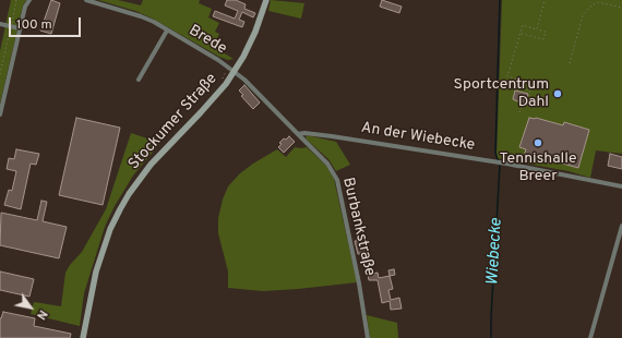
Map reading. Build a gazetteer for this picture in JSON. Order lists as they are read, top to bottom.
{
  "streets": {
    "main road": ["Stockumer Straße"],
    "street": ["Brede", "An der Wiebecke", "Burbankstraße"]
  },
  "crossings": [
    ["Brede", "Stockumer Straße"],
    ["An der Wiebecke", "Burbankstraße"]
  ],
  "water": ["Wiebecke"],
  "places": ["Sportcentrum Dahl", "Tennishalle Breer"],
  "scale_bar": "100 m",
  "north": "bottom right"
}
